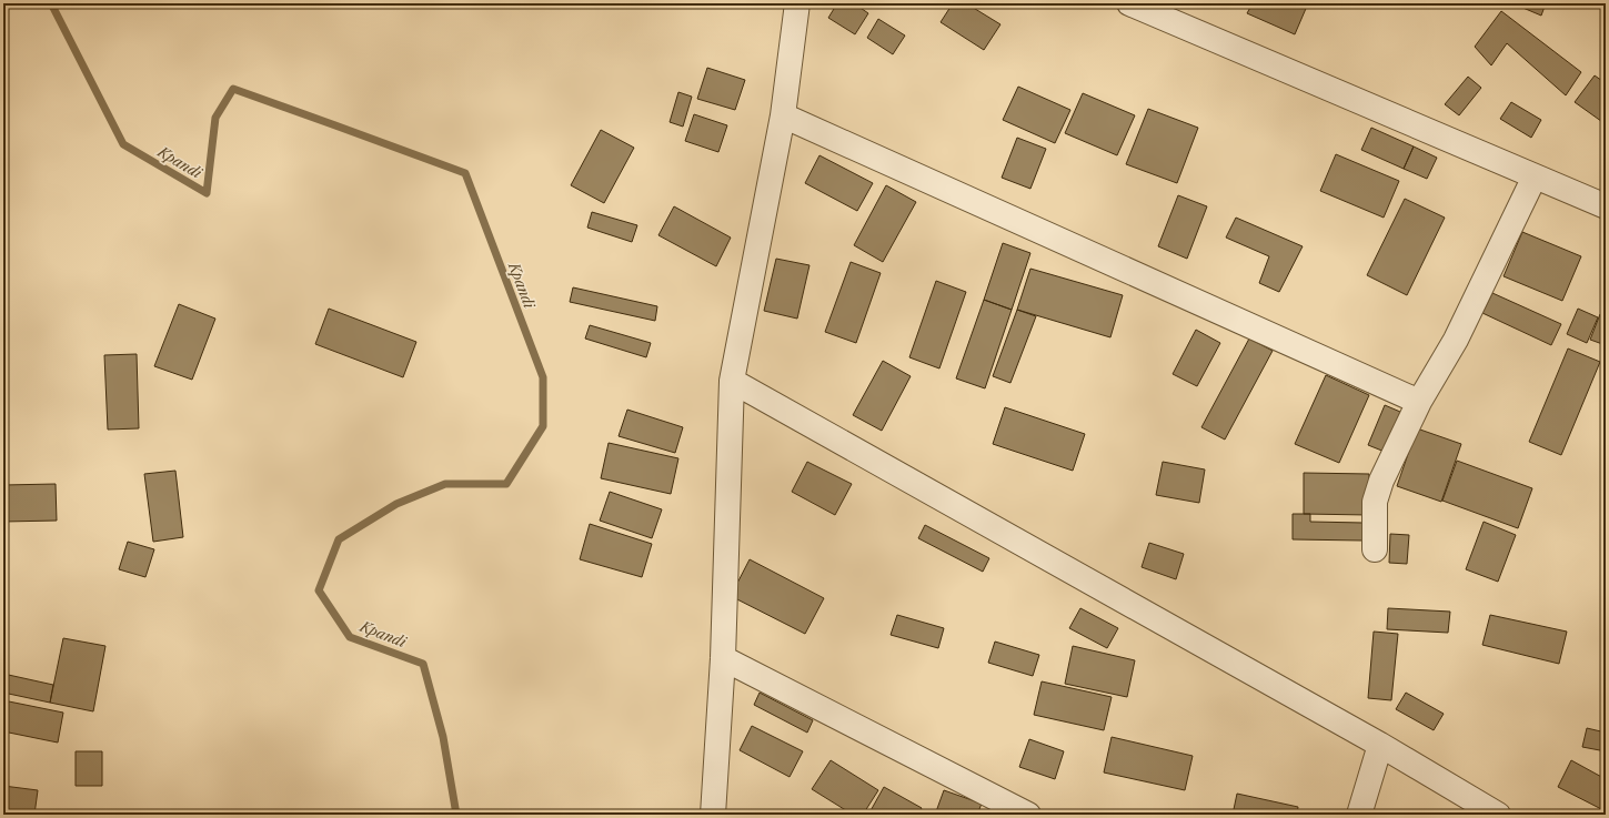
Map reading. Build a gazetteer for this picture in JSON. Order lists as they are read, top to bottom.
{
  "water": ["Kpandi"]
}
